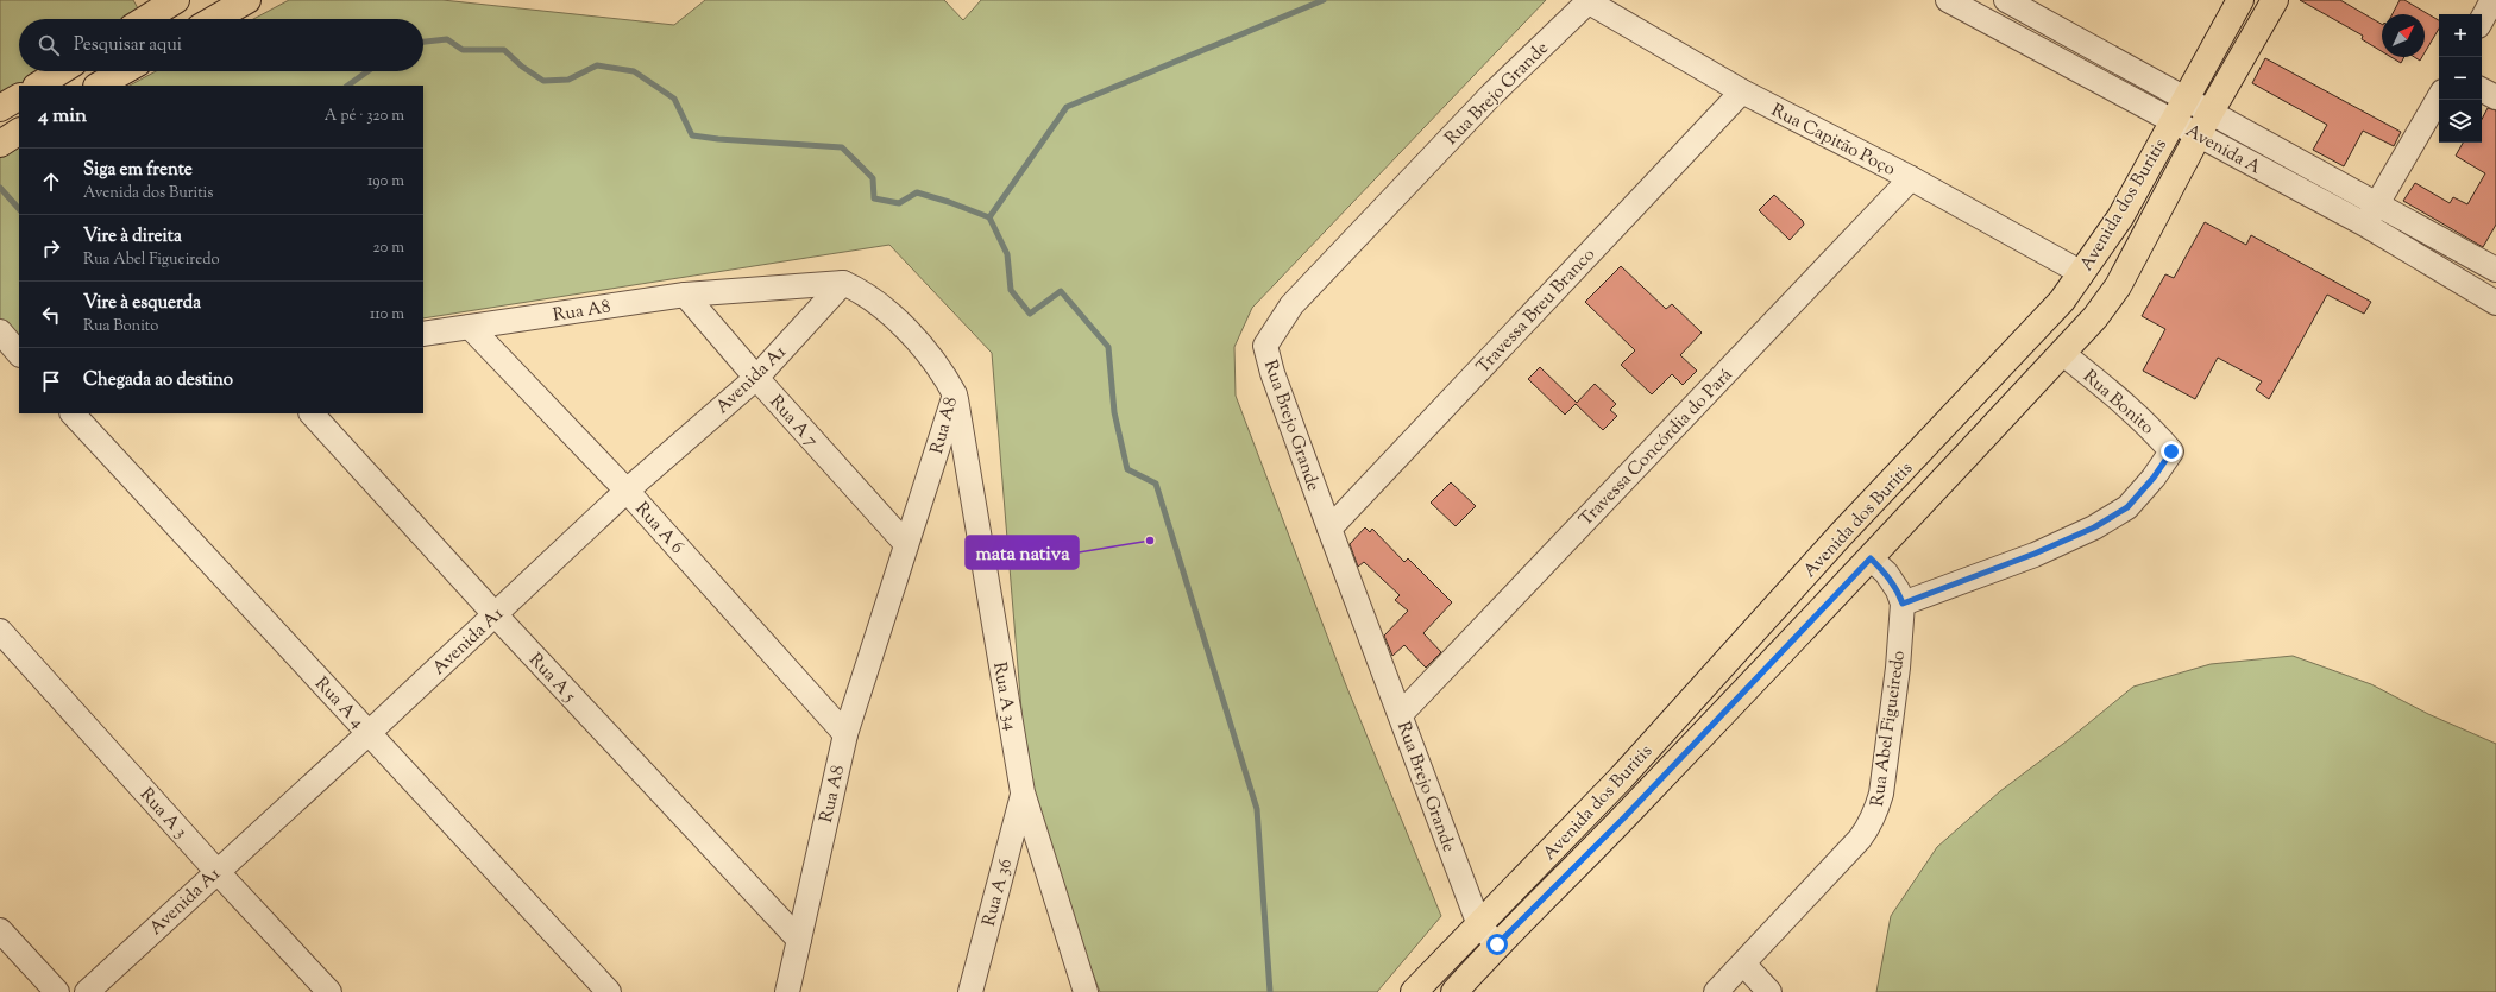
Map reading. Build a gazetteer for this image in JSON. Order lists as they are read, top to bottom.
{
  "streets": {
    "main road": ["Avenida dos Buritis"],
    "street": [
      "Rua Brejo Grande",
      "Rua Capitão Poço",
      "Avenida A",
      "Rua A8",
      "Travessa Breu Branco",
      "Avenida A1",
      "Rua Bonito",
      "Rua A 7",
      "Travessa Concórdia do Pará",
      "Rua A 6",
      "Rua A 5",
      "Rua A 34",
      "Rua A 4",
      "Rua Abel Figueiredo",
      "Rua A 3",
      "Rua A 36"
    ]
  },
  "crossings": [
    ["Rua Brejo Grande", "Rua Capitão Poço"],
    ["Rua Brejo Grande", "Avenida dos Buritis"],
    ["Rua Brejo Grande", "Travessa Breu Branco"],
    ["Rua Brejo Grande", "Travessa Concórdia do Pará"],
    ["Rua Capitão Poço", "Avenida dos Buritis"],
    ["Rua Capitão Poço", "Travessa Breu Branco"],
    ["Rua Capitão Poço", "Travessa Concórdia do Pará"],
    ["Avenida A", "Avenida dos Buritis"],
    ["Avenida dos Buritis", "Rua Bonito"],
    ["Avenida dos Buritis", "Rua Abel Figueiredo"],
    ["Rua A8", "Avenida A1"],
    ["Rua A8", "Rua A 7"],
    ["Rua A8", "Rua A 6"],
    ["Rua A8", "Rua A 5"],
    ["Rua A8", "Rua A 34"],
    ["Avenida A1", "Rua A 7"],
    ["Avenida A1", "Rua A 6"],
    ["Avenida A1", "Rua A 5"],
    ["Avenida A1", "Rua A 4"],
    ["Avenida A1", "Rua A 3"],
    ["Rua Bonito", "Rua Abel Figueiredo"],
    ["Rua A 34", "Rua A 36"]
  ],
  "places": ["mata nativa"],
  "north": "top right",
  "page": {
    "map_buttons": ["+", "−"],
    "search": "Pesquisar aqui",
    "heading": ["4 min", "A pé · 320 m"],
    "list": [
      ["Siga em frente", "Avenida dos Buritis", "190 m"],
      ["Vire à direita", "Rua Abel Figueiredo", "20 m"],
      ["Vire à esquerda", "Rua Bonito", "110 m"],
      "Chegada ao destino"
    ]
  }
}
